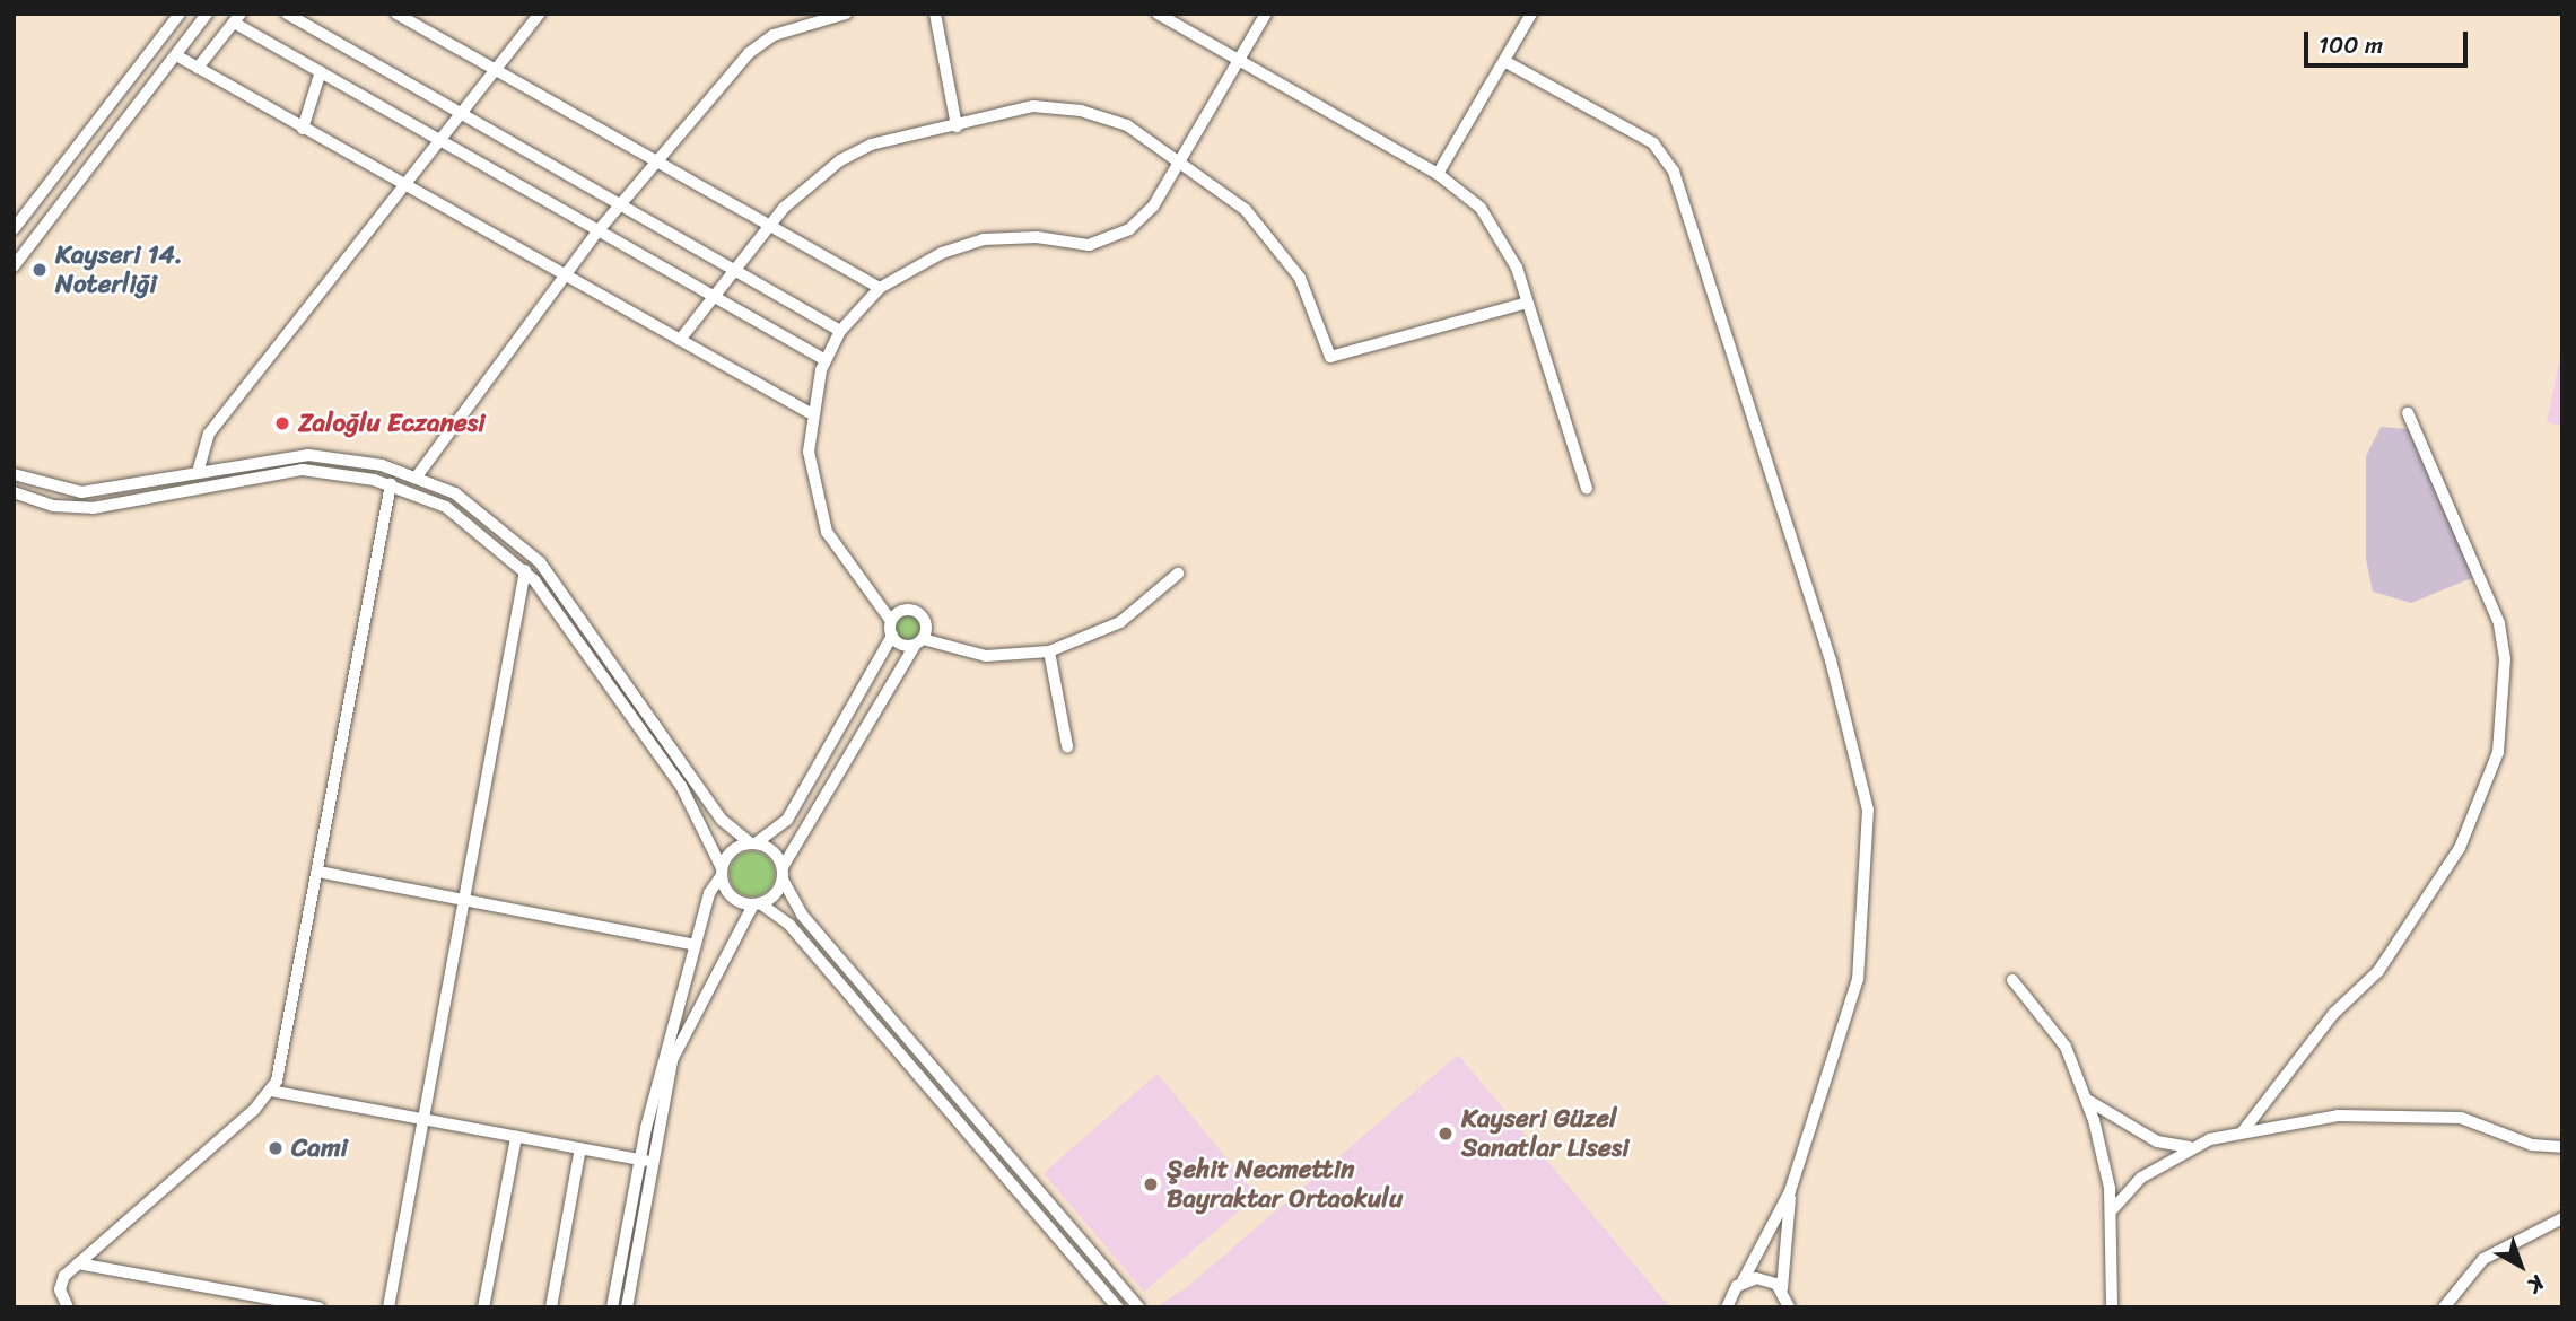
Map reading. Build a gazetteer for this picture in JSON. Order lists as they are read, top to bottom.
{
  "places": [
    "Kayseri 14. Noterliği",
    "Zaloğlu Eczanesi",
    "Kayseri Güzel Sanatlar Lisesi",
    "Cami",
    "Şehit Necmettin Bayraktar Ortaokulu"
  ],
  "scale_bar": "100 m",
  "north": "bottom right"
}
